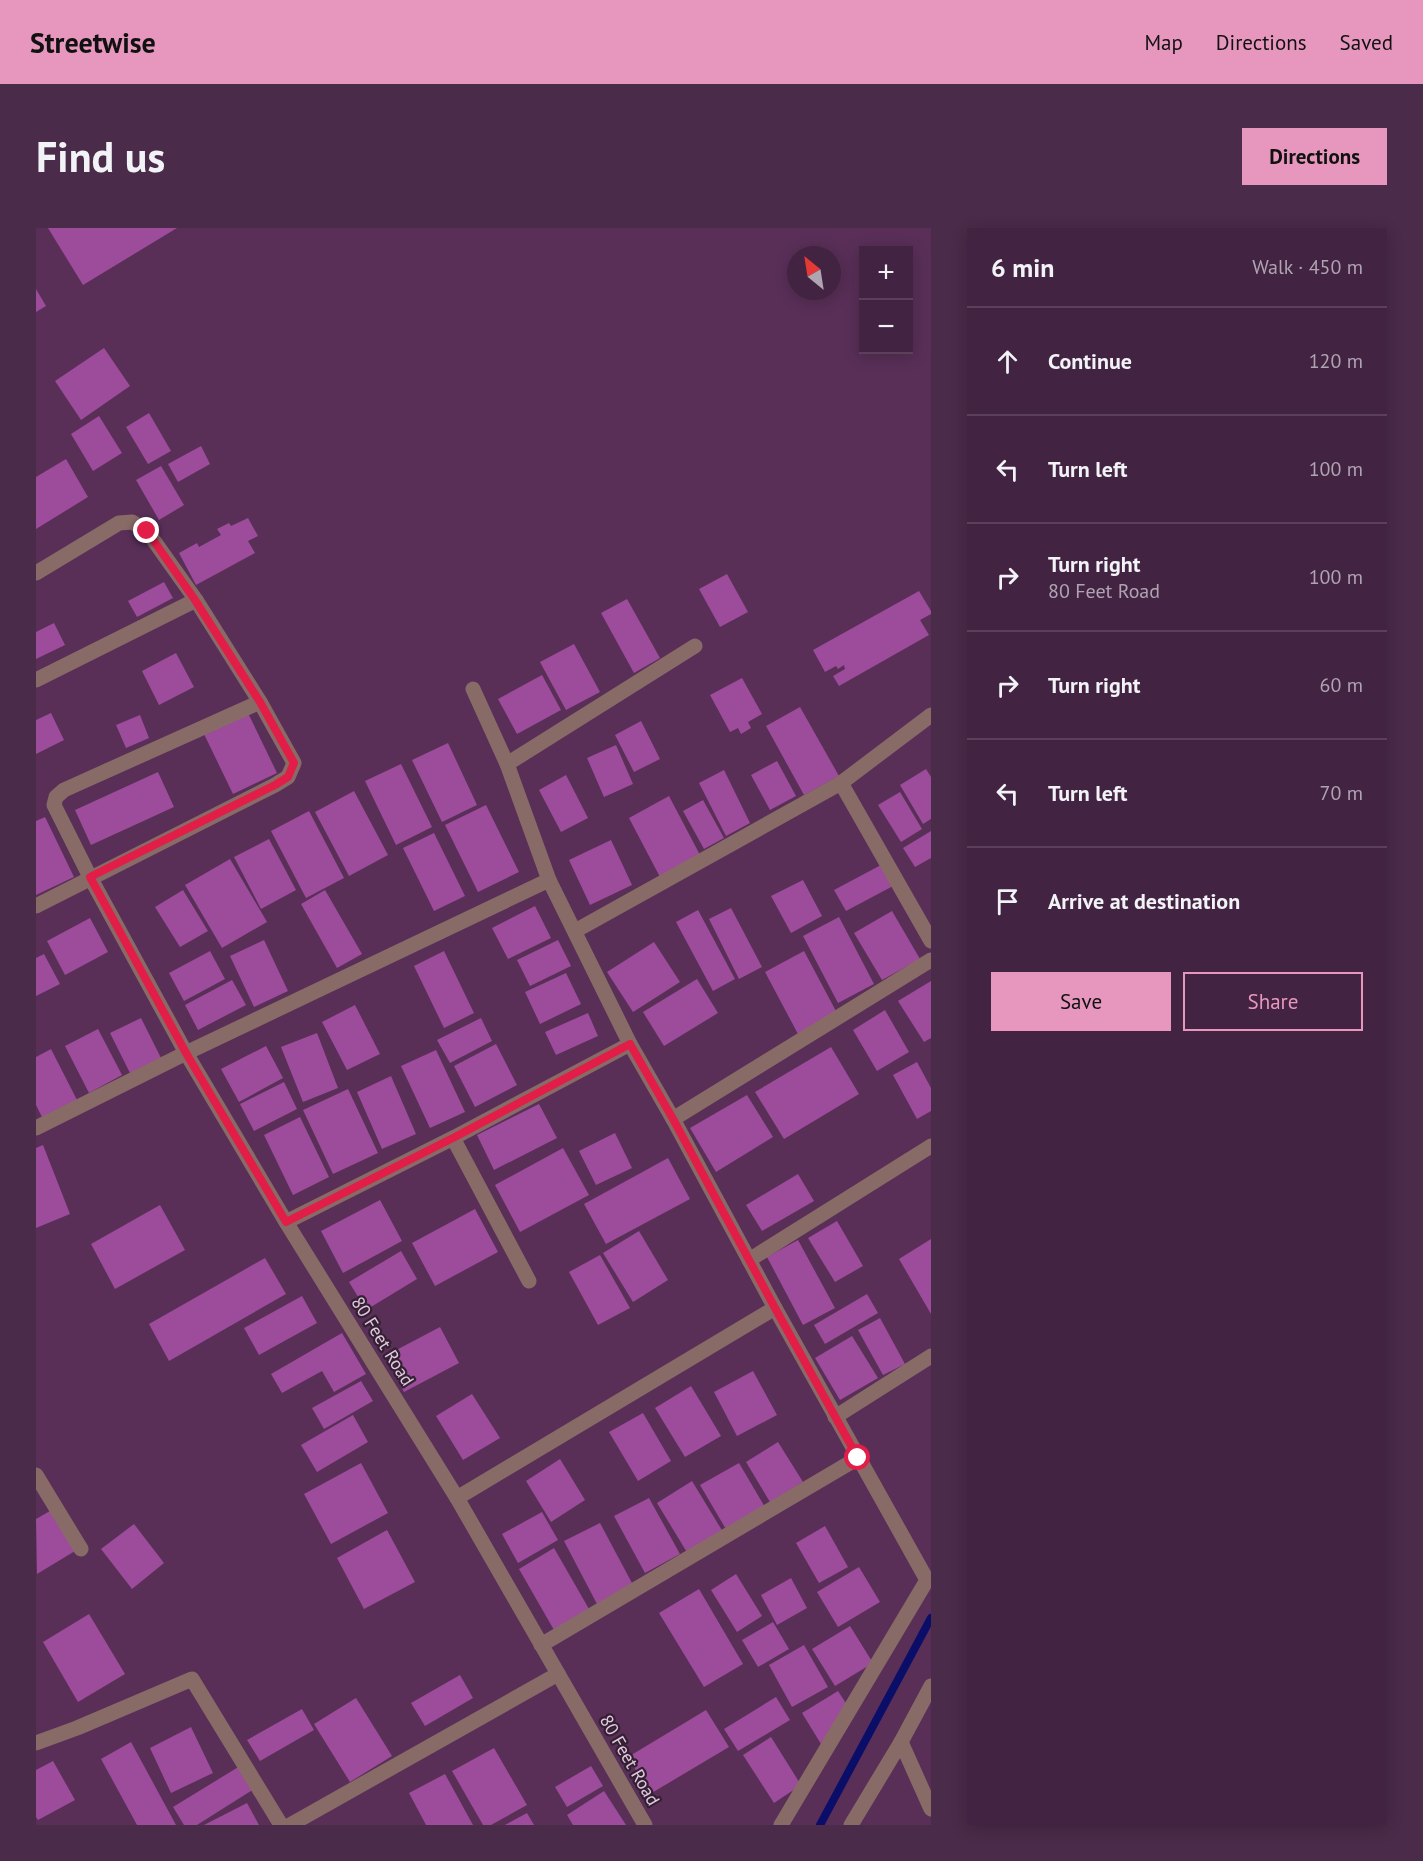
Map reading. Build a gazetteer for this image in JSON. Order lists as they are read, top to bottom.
{
  "streets": {
    "street": ["80 Feet Road"]
  },
  "north": "top left",
  "page": {
    "header": "Streetwise",
    "nav": ["Map", "Directions", "Saved"],
    "buttons": [
      "Directions",
      ["Save", "Share"]
    ],
    "title": "Find us",
    "heading": ["6 min", "Walk · 450 m"],
    "map_buttons": ["+", "−"],
    "list": [
      ["Continue", "120 m"],
      ["Turn left", "100 m"],
      ["Turn right", "80 Feet Road", "100 m"],
      ["Turn right", "60 m"],
      ["Turn left", "70 m"],
      "Arrive at destination"
    ]
  }
}
